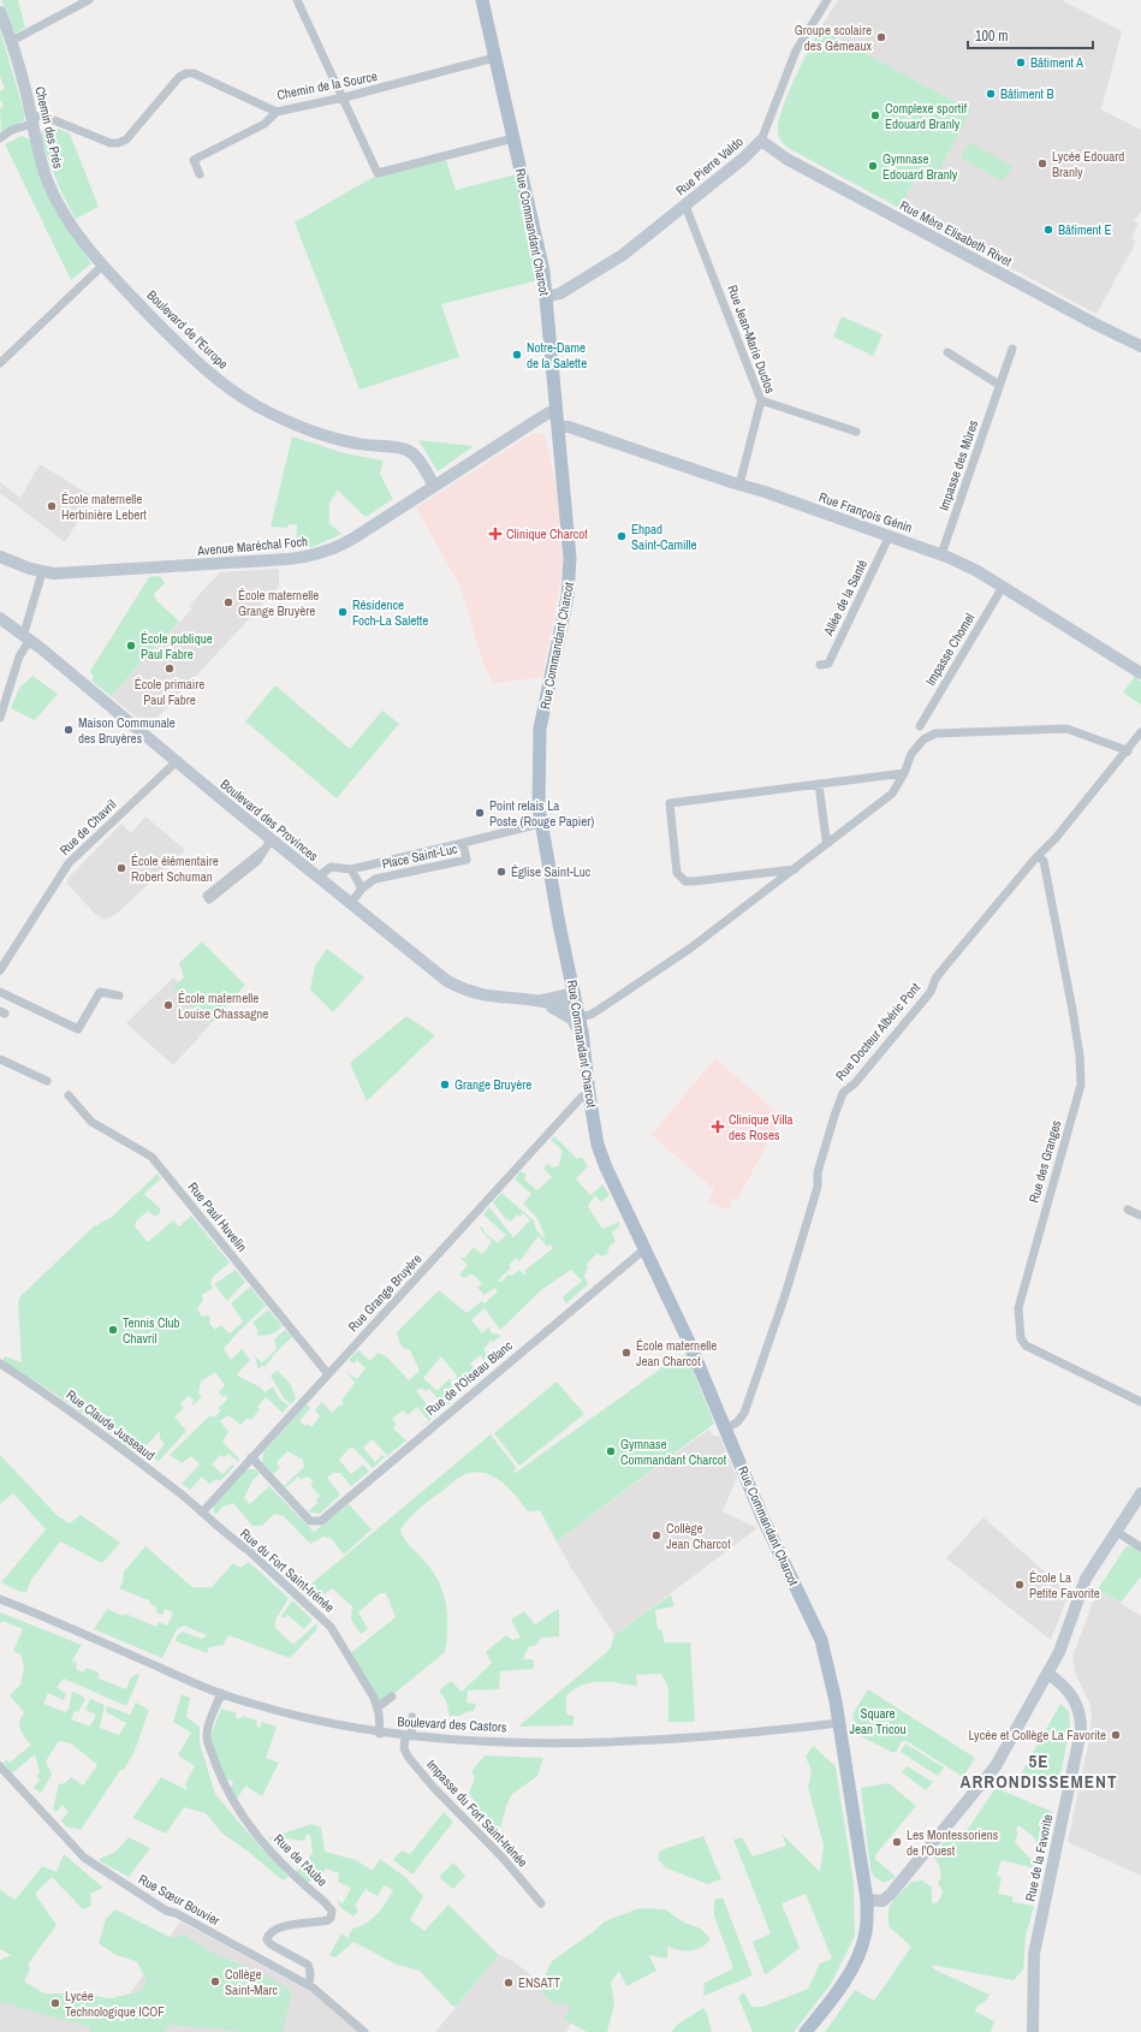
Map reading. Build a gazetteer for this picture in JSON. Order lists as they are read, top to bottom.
{
  "streets": {
    "main road": [
      "Chemin des Prés",
      "Rue Pierre Valdo",
      "Rue Commandant Charcot",
      "Rue Mère Elisabeth Rivet",
      "Boulevard de l'Europe",
      "Rue François Génin",
      "Avenue Maréchal Foch",
      "Boulevard des Provinces",
      "Rue de la Favorite"
    ],
    "street": [
      "Chemin de la Source",
      "Rue Jean-Marie Duclos",
      "Impasse des Mûres",
      "Allée de la Santé",
      "Impasse Chomel",
      "Rue de Chavril",
      "Place Saint-Luc",
      "Rue Docteur Albéric Pont",
      "Rue des Granges",
      "Rue Paul Huvelin",
      "Rue Grange Bruyère",
      "Rue de l'Oiseau Blanc",
      "Rue Claude Jusseaud",
      "Rue du Fort Saint-Irénée",
      "Boulevard des Castors",
      "Impasse du Fort Saint-Irénée",
      "Rue de l'Aube",
      "Rue Sœur Bouvier"
    ]
  },
  "crossings": [
    ["Chemin de la Source", "Chemin des Prés"],
    ["Chemin de la Source", "Rue Commandant Charcot"],
    ["Chemin des Prés", "Boulevard de l'Europe"],
    ["Rue Pierre Valdo", "Rue Commandant Charcot"],
    ["Rue Pierre Valdo", "Rue Mère Elisabeth Rivet"],
    ["Rue Pierre Valdo", "Rue Jean-Marie Duclos"],
    ["Rue Commandant Charcot", "Rue François Génin"],
    ["Rue Commandant Charcot", "Avenue Maréchal Foch"],
    ["Rue Commandant Charcot", "Boulevard des Provinces"],
    ["Rue Commandant Charcot", "Place Saint-Luc"],
    ["Rue Commandant Charcot", "Rue Docteur Albéric Pont"],
    ["Rue Commandant Charcot", "Rue Grange Bruyère"],
    ["Rue Commandant Charcot", "Rue de l'Oiseau Blanc"],
    ["Rue Commandant Charcot", "Boulevard des Castors"],
    ["Boulevard de l'Europe", "Avenue Maréchal Foch"],
    ["Rue Jean-Marie Duclos", "Rue François Génin"],
    ["Impasse des Mûres", "Rue François Génin"],
    ["Rue François Génin", "Allée de la Santé"],
    ["Rue François Génin", "Impasse Chomel"],
    ["Boulevard des Provinces", "Rue de Chavril"],
    ["Boulevard des Provinces", "Place Saint-Luc"],
    ["Rue Docteur Albéric Pont", "Rue des Granges"],
    ["Rue Paul Huvelin", "Rue Grange Bruyère"],
    ["Rue Grange Bruyère", "Rue de l'Oiseau Blanc"],
    ["Rue Grange Bruyère", "Rue Claude Jusseaud"],
    ["Rue Grange Bruyère", "Rue du Fort Saint-Irénée"],
    ["Rue Claude Jusseaud", "Rue du Fort Saint-Irénée"],
    ["Rue du Fort Saint-Irénée", "Boulevard des Castors"],
    ["Boulevard des Castors", "Impasse du Fort Saint-Irénée"],
    ["Boulevard des Castors", "Rue de l'Aube"],
    ["Rue de l'Aube", "Rue Sœur Bouvier"]
  ],
  "districts": ["5E ARRONDISSEMENT"],
  "parks": ["Square Jean Tricou"],
  "places": {
    "other": [
      "Groupe scolaire des Gémeaux",
      "Bâtiment A",
      "Bâtiment B",
      "Complexe sportif Edouard Branly",
      "Lycée Edouard Branly",
      "Gymnase Edouard Branly",
      "Bâtiment E",
      "Notre-Dame de la Salette",
      "École maternelle Herbinière Lebert",
      "Ehpad Saint-Camille",
      "École maternelle Grange Bruyère",
      "Résidence Foch-La Salette",
      "École publique Paul Fabre",
      "École primaire Paul Fabre",
      "Maison Communale des Bruyères",
      "Point relais La Poste (Rouge Papier)",
      "École élémentaire Robert Schuman",
      "Église Saint-Luc",
      "École maternelle Louise Chassagne",
      "Grange Bruyère",
      "Tennis Club Chavril",
      "École maternelle Jean Charcot",
      "Gymnase Commandant Charcot",
      "Collège Jean Charcot",
      "École La Petite Favorite",
      "Lycée et Collège La Favorite",
      "Les Montessoriens de l'Ouest",
      "Collège Saint-Marc",
      "ENSATT",
      "Lycée Technologique ICOF"
    ],
    "health": ["Clinique Charcot", "Clinique Villa des Roses"]
  },
  "scale_bar": "100 m"
}
